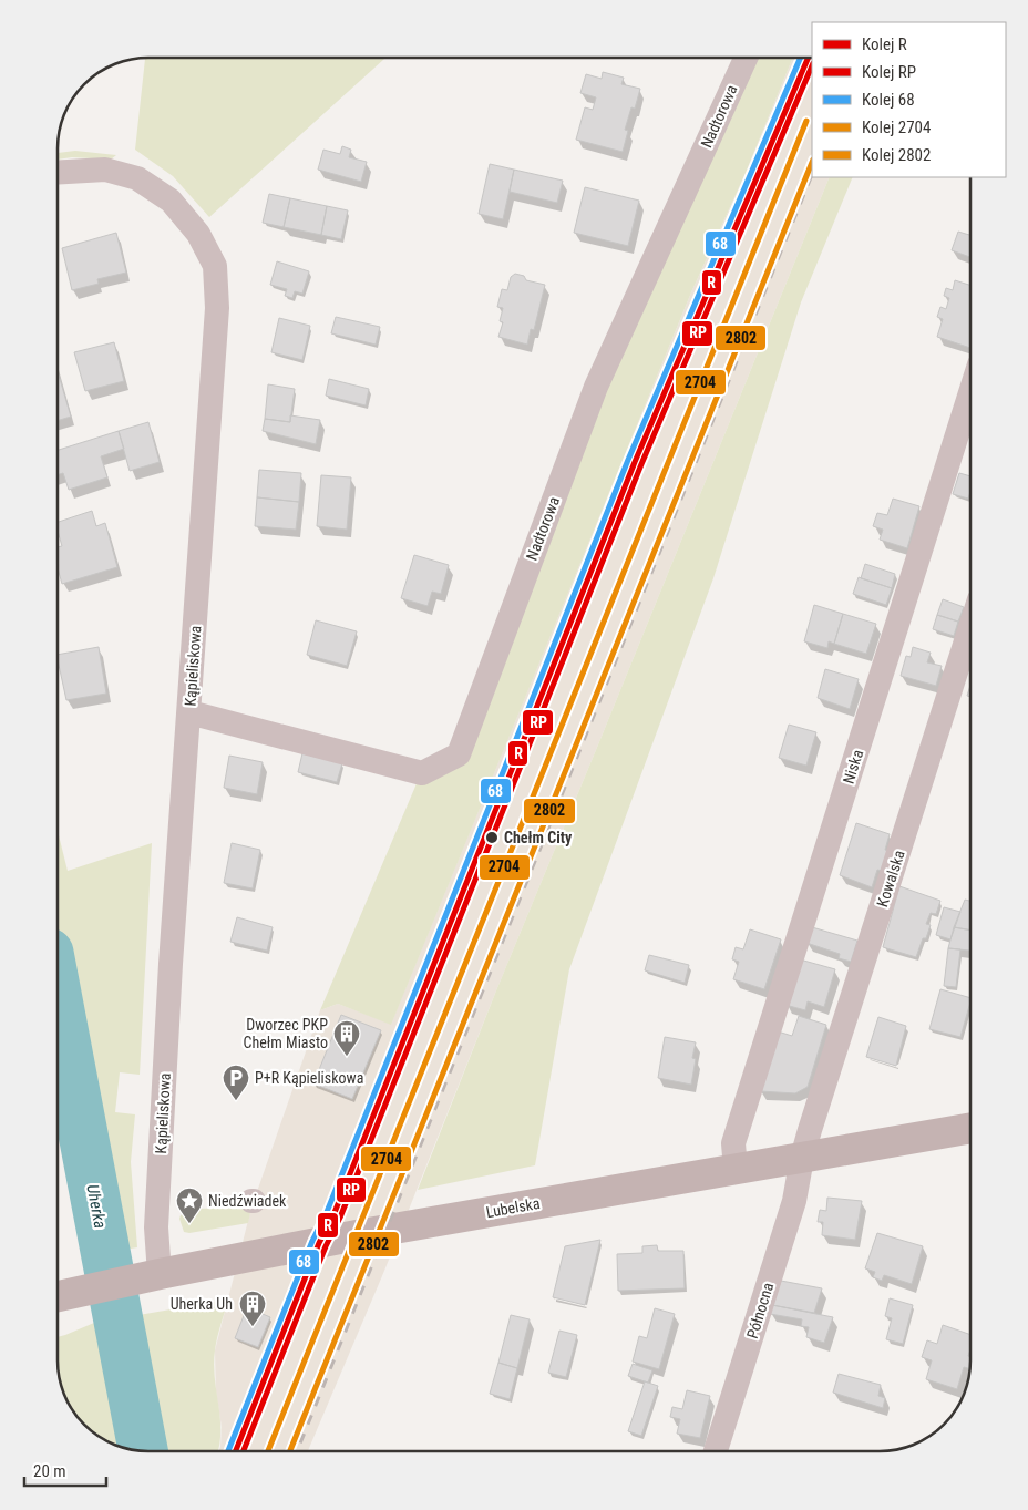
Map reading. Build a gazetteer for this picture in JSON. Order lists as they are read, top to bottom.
{
  "streets": {
    "main road": ["Lubelska"],
    "street": [
      "Nadtorowa",
      "Kąpieliskowa",
      "Niska",
      "Kowalska",
      "Północna"
    ]
  },
  "crossings": [
    ["Nadtorowa", "Kąpieliskowa"],
    ["Kąpieliskowa", "Lubelska"],
    ["Niska", "Lubelska"],
    ["Kowalska", "Lubelska"],
    ["Kowalska", "Północna"],
    ["Lubelska", "Północna"]
  ],
  "water": ["Uherka"],
  "places": {
    "other": ["Chełm City"],
    "building": ["Dworzec PKP Chełm Miasto", "Uherka Uh"],
    "parking": ["P+R Kąpieliskowa"],
    "place": ["Niedźwiadek"]
  },
  "lines": [
    "rail line 68",
    "rail line R",
    "rail line RP",
    "rail line 2704",
    "rail line 2802"
  ],
  "legend": [
    "Kolej R",
    "Kolej RP",
    "Kolej 68",
    "Kolej 2704",
    "Kolej 2802"
  ],
  "scale_bar": "20 m"
}
